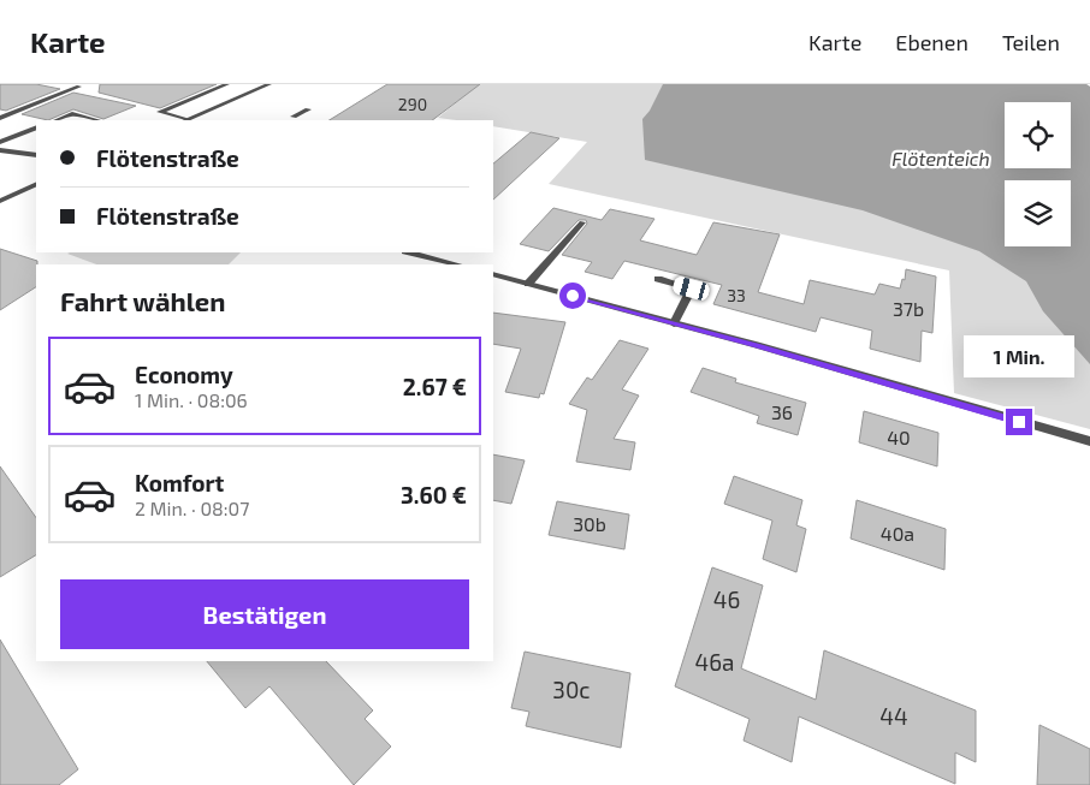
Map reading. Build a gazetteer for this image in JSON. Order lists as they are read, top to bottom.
{
  "water": ["Flötenteich"],
  "house_numbers": [
    "290",
    "33",
    "37b",
    "36",
    "40",
    "30b",
    "40a",
    "46",
    "46a",
    "30c",
    "44"
  ],
  "page": {
    "header": "Karte",
    "nav": ["Karte", "Ebenen", "Teilen"],
    "banner": ["Flötenstraße", "Flötenstraße"],
    "heading": "Fahrt wählen",
    "bubble": "1 Min.",
    "list": [
      {
        "name": "Economy",
        "note": "1 Min. · 08:06",
        "value": "2.67 €"
      },
      {
        "name": "Komfort",
        "note": "2 Min. · 08:07",
        "value": "3.60 €"
      }
    ],
    "buttons": "Bestätigen"
  }
}
